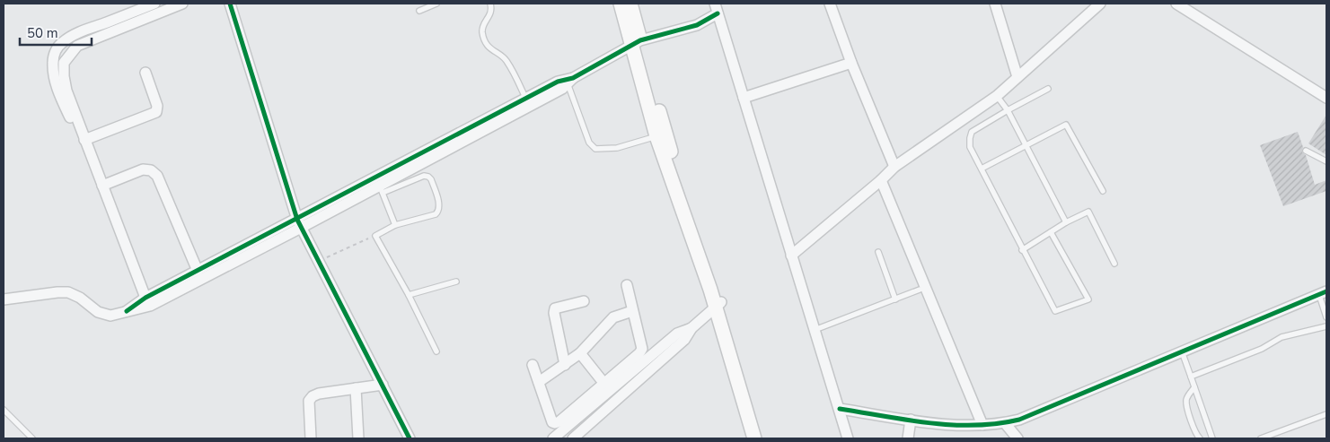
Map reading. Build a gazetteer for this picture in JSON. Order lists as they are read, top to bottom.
{
  "scale_bar": "50 m"
}
